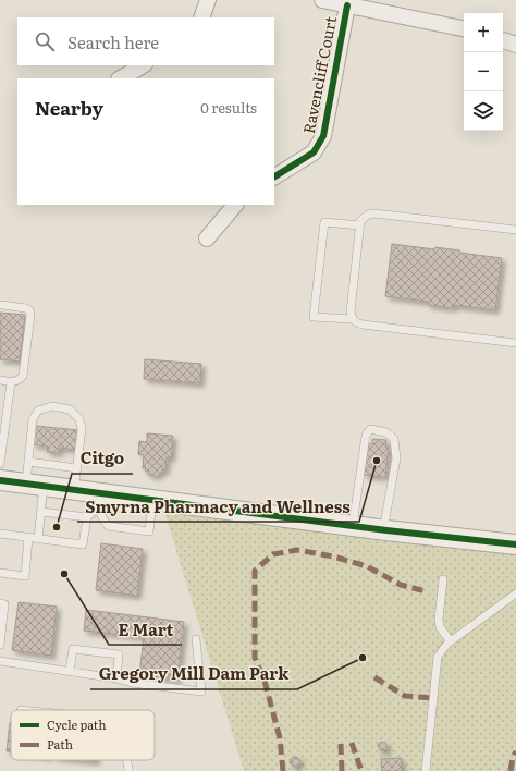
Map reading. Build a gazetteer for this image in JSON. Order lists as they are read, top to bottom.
{
  "streets": {
    "street": ["Ravencliff Court"]
  },
  "places": [
    "Smyrna Pharmacy and Wellness",
    "Citgo",
    "E Mart",
    "Gregory Mill Dam Park"
  ],
  "legend": ["Cycle path", "Path"],
  "page": {
    "map_buttons": ["+", "−"],
    "search": "Search here",
    "heading": ["Nearby", "0 results"]
  }
}
